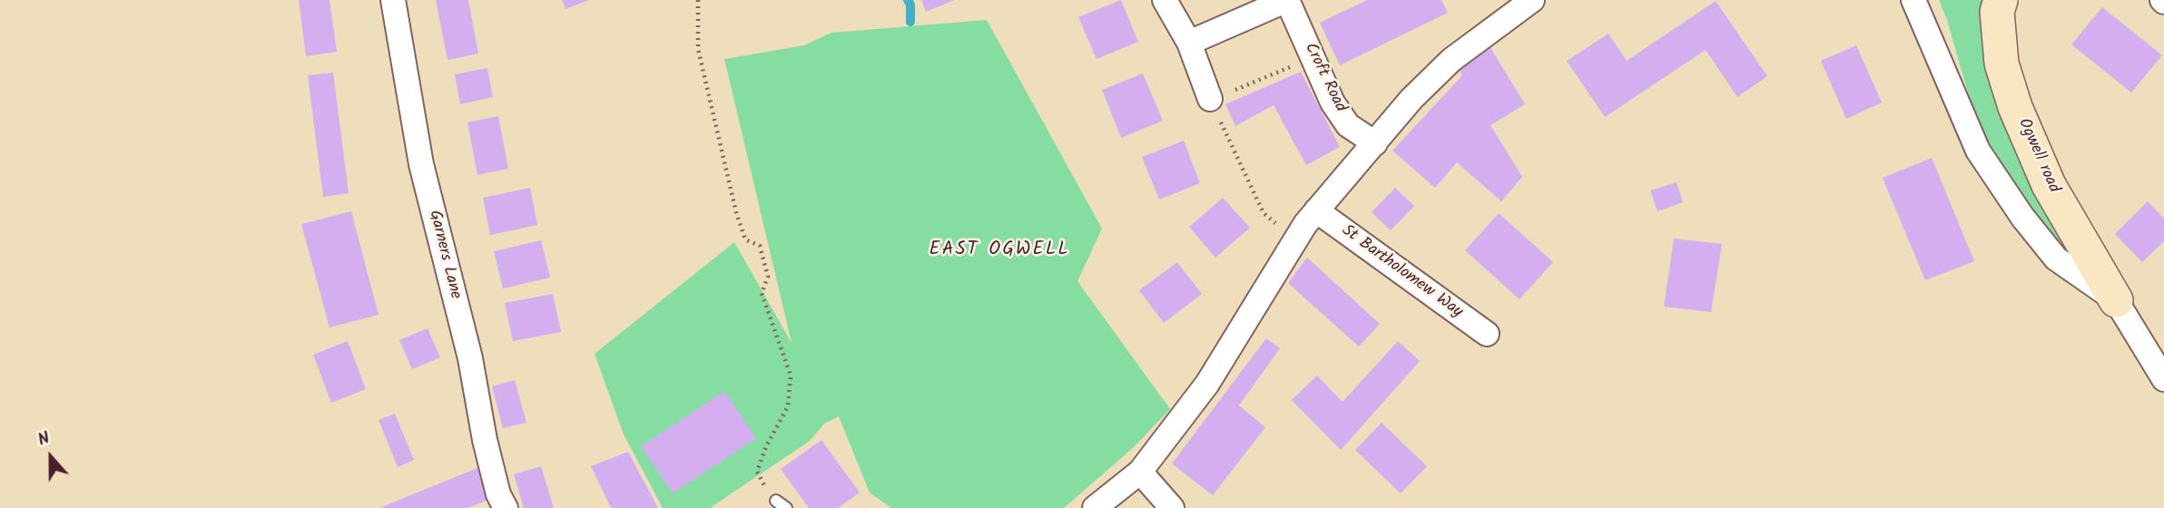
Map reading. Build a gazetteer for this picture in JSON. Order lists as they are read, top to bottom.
{
  "streets": {
    "street": [
      "Croft Road",
      "Ogwell road",
      "Garners Lane",
      "St Bartholomew Way"
    ]
  },
  "districts": ["EAST OGWELL"],
  "north": "top"
}
